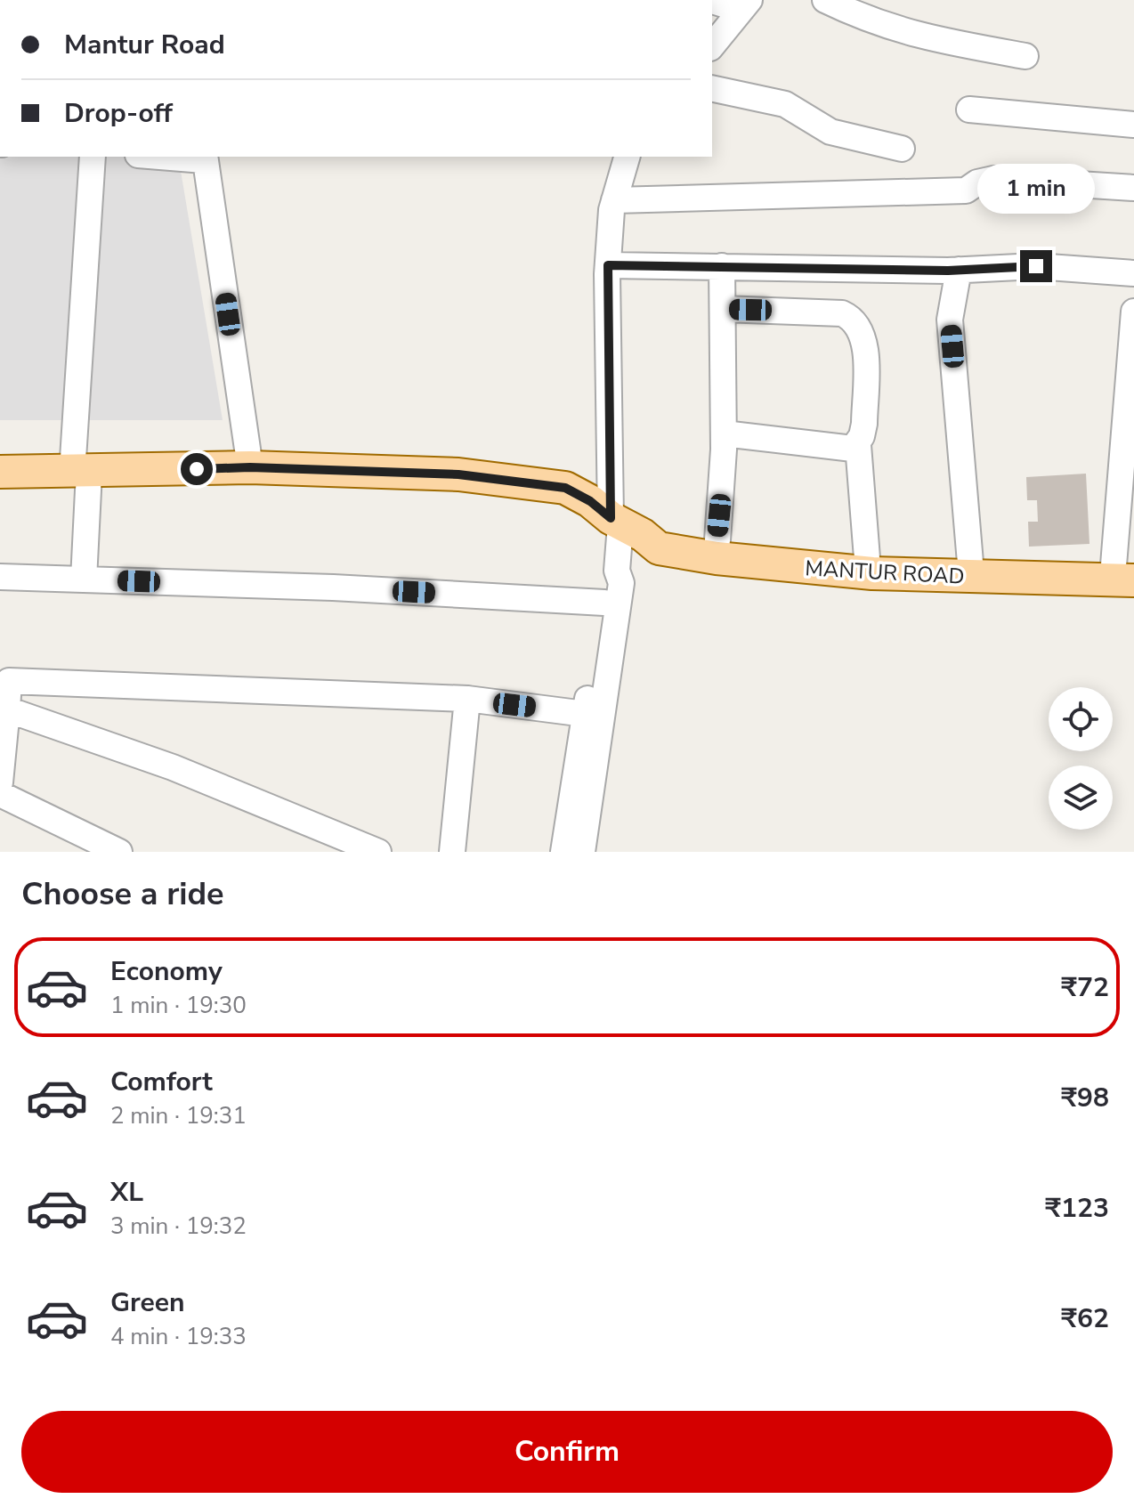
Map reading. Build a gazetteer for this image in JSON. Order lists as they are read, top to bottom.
{
  "streets": {
    "main road": ["MANTUR ROAD"]
  },
  "page": {
    "banner": ["Mantur Road", "Drop-off"],
    "bubble": "1 min",
    "heading": "Choose a ride",
    "list": [
      {
        "name": "Economy",
        "note": "1 min · 19:30",
        "value": "₹72"
      },
      {
        "name": "Comfort",
        "note": "2 min · 19:31",
        "value": "₹98"
      },
      {
        "name": "XL",
        "note": "3 min · 19:32",
        "value": "₹123"
      },
      {
        "name": "Green",
        "note": "4 min · 19:33",
        "value": "₹62"
      }
    ],
    "buttons": "Confirm"
  }
}
